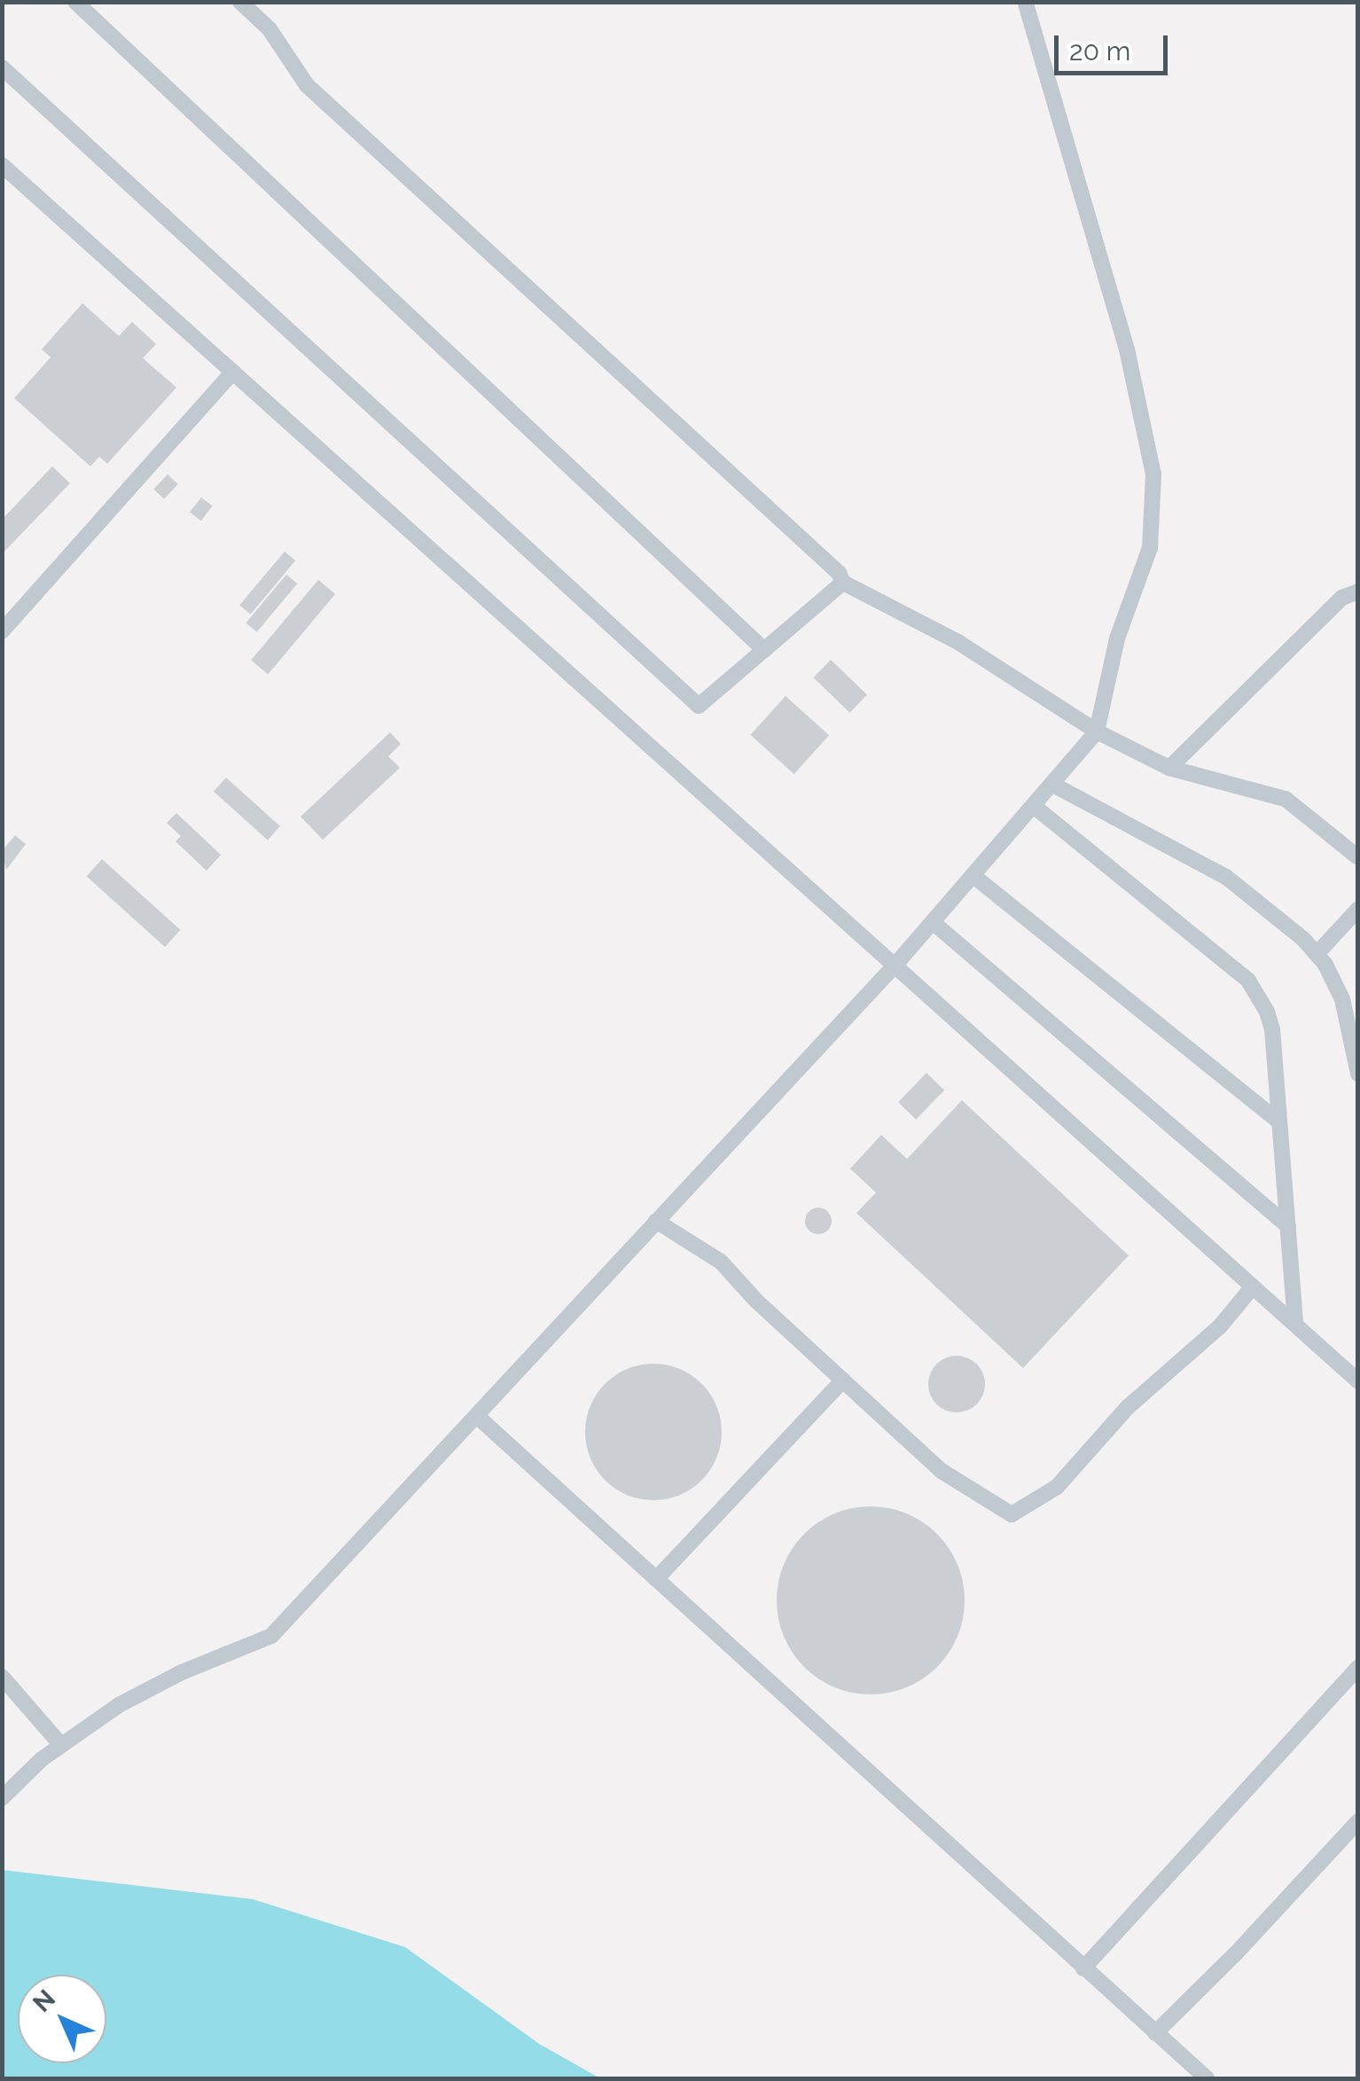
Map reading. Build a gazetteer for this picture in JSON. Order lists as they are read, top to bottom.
{
  "scale_bar": "20 m",
  "north": "top left"
}
